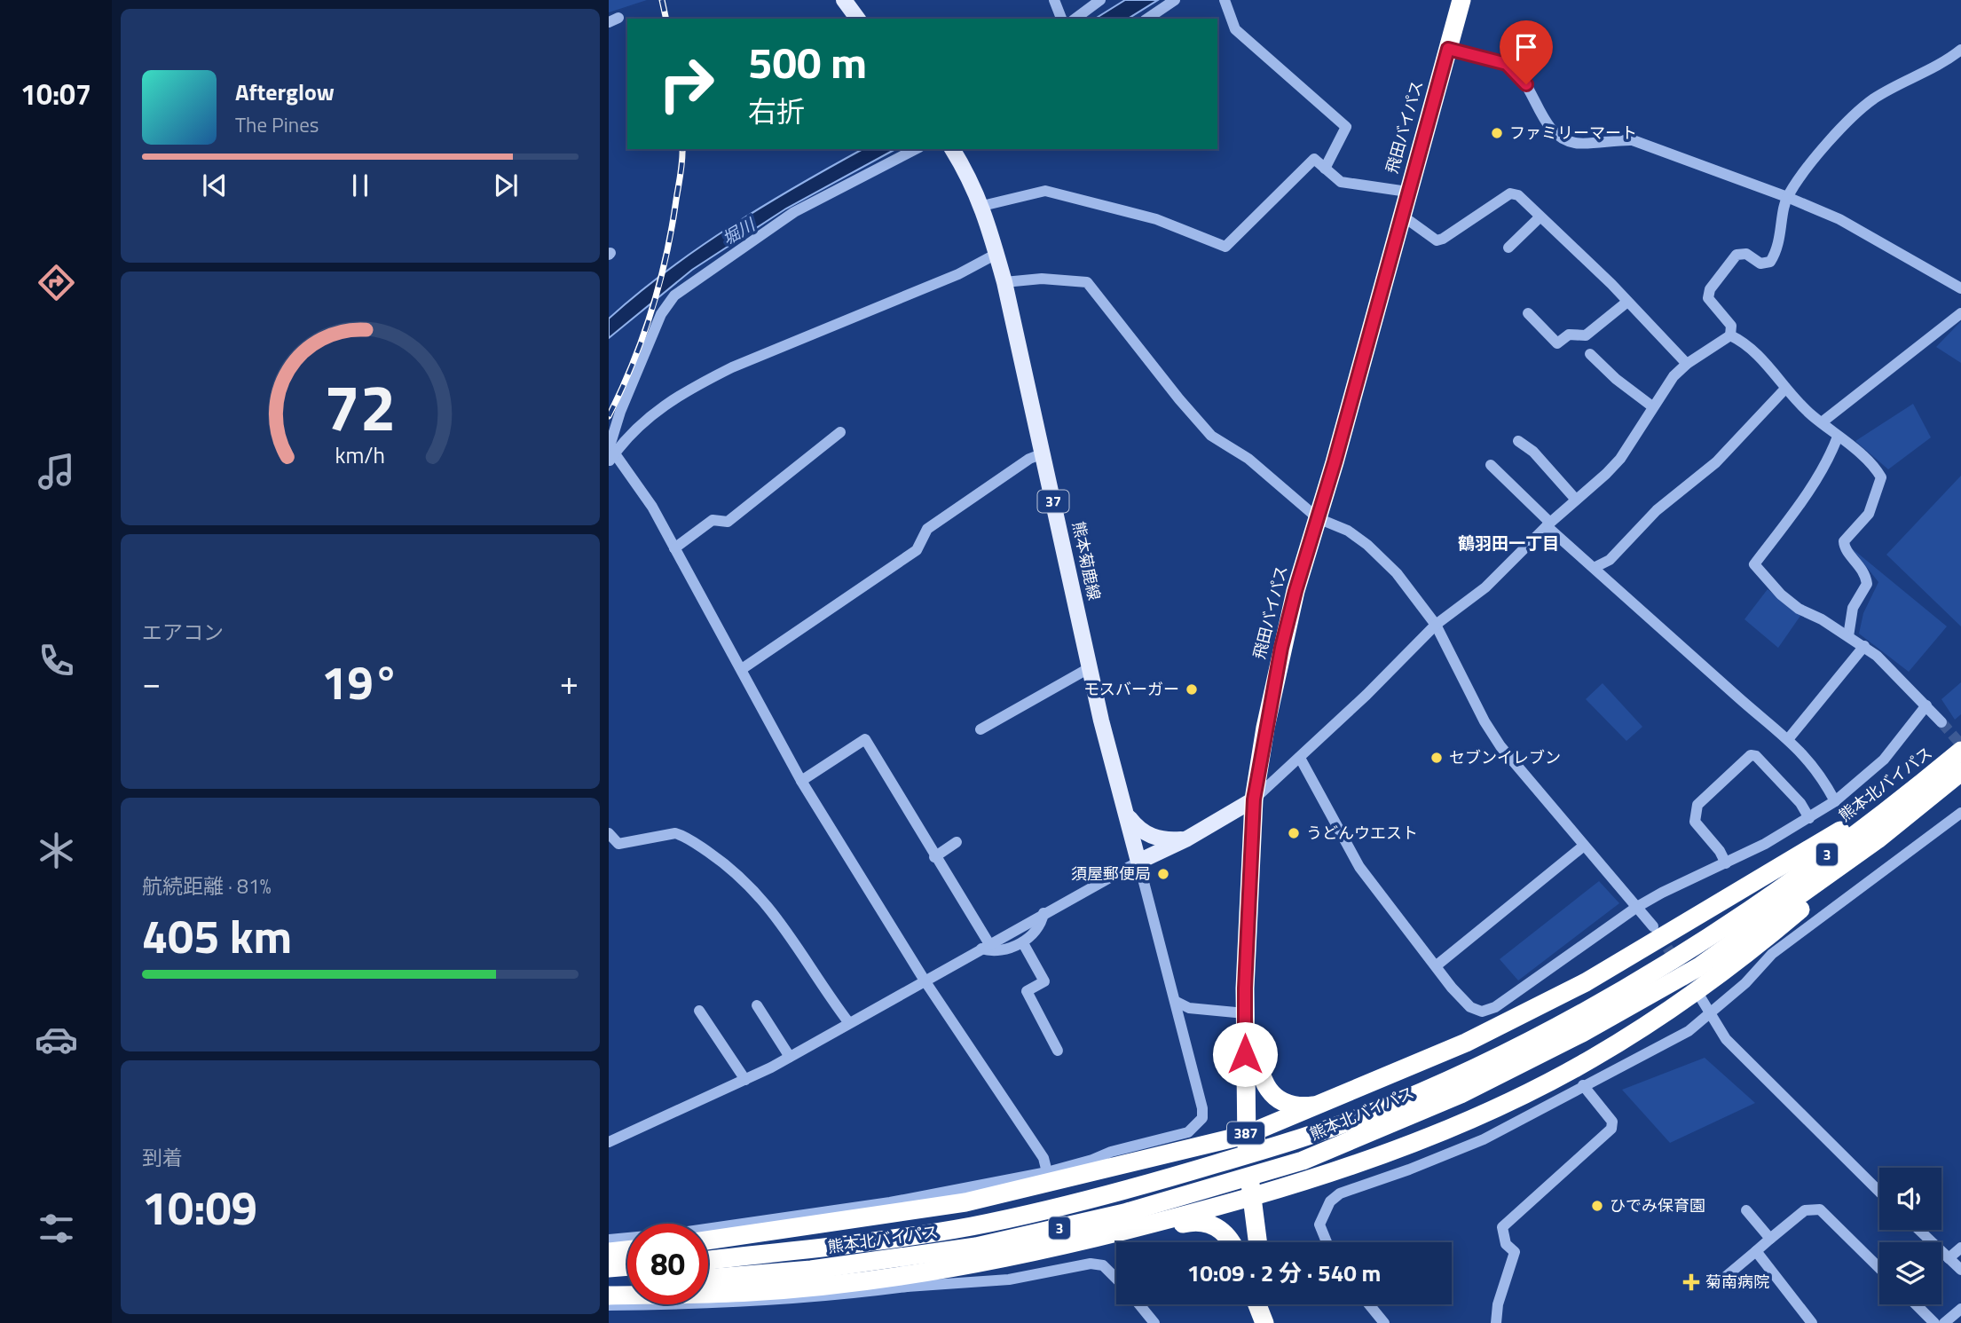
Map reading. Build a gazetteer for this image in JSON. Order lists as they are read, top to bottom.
{
  "streets": {
    "highway": [
      "飛田バイパス",
      "熊本北バイパス",
      "3",
      "387"
    ],
    "main road": ["37", "熊本菊鹿線"]
  },
  "crossings": [
    ["飛田バイパス", "3"]
  ],
  "districts": ["鶴羽田一丁目"],
  "water": ["堀川"],
  "places": {
    "other": [
      "ファミリーマート",
      "モスバーガー",
      "セブンイレブン",
      "うどんウエスト",
      "須屋郵便局",
      "ひでみ保育園"
    ],
    "health": ["菊南病院"]
  },
  "page": {
    "tabs": "10:07",
    "turn": ["500 m", "右折"],
    "song": ["Afterglow", "The Pines"],
    "tile": [
      "エアコン",
      ["航続距離 · 81%", "405 km"],
      ["到着", "10:09"]
    ],
    "heat": ["−", "19°", "+"],
    "limit": "80",
    "trip": "10:09 · 2 分 · 540 m",
    "gauge": ["72", "km/h"]
  }
}
